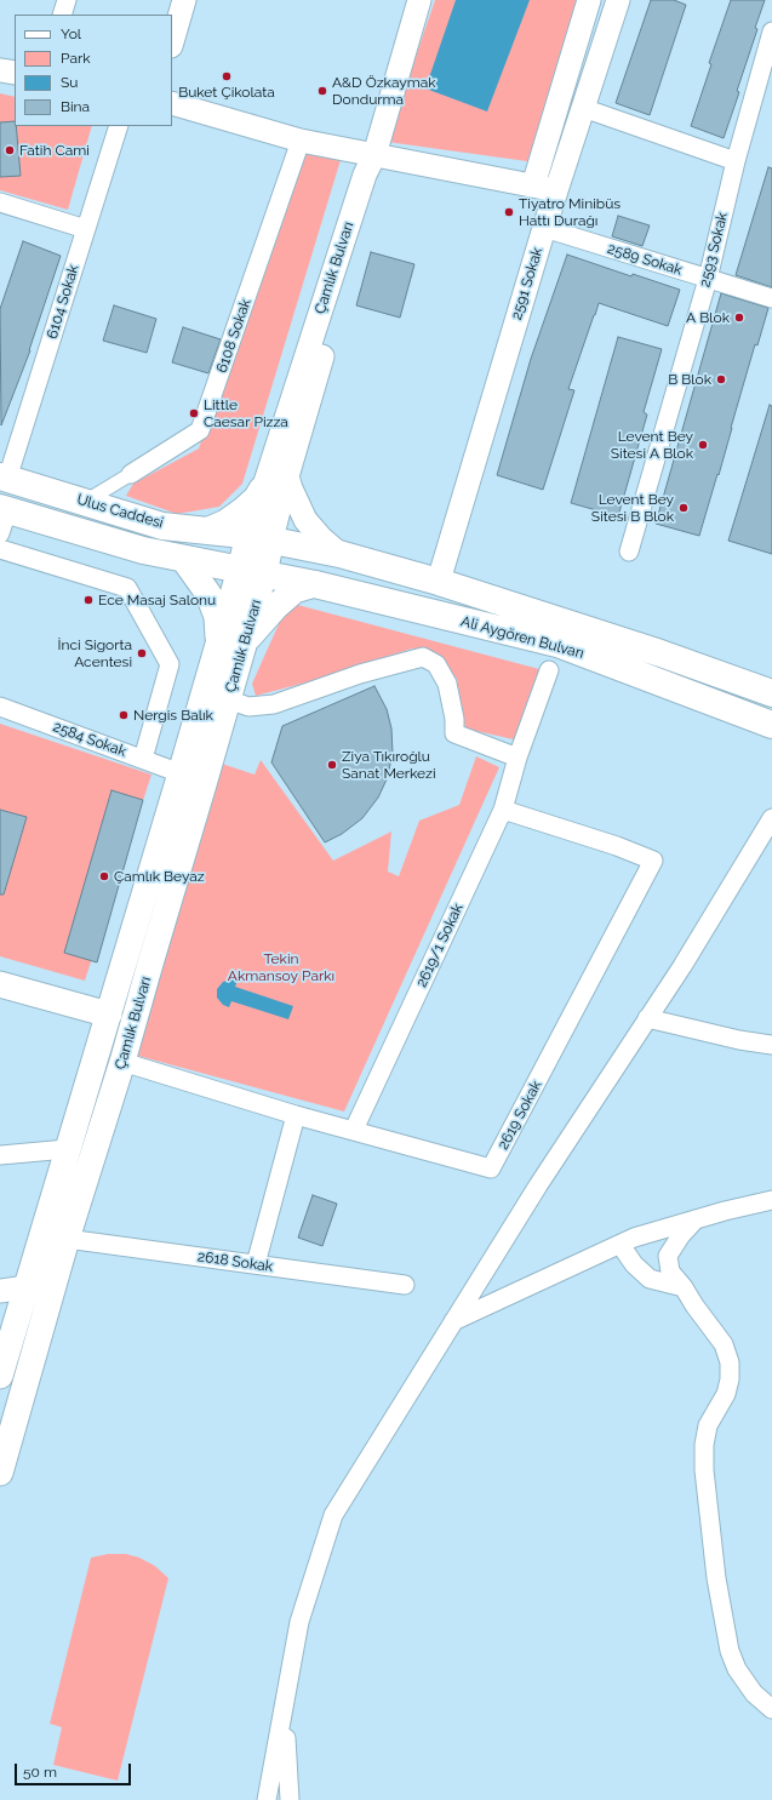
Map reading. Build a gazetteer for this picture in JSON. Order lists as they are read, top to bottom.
{
  "streets": {
    "main road": ["Çamlık Bulvarı", "Ulus Caddesi", "Ali Aygören Bulvarı"],
    "street": [
      "2593 Sokak",
      "2589 Sokak",
      "2591 Sokak",
      "6104 Sokak",
      "6108 Sokak",
      "2584 Sokak",
      "2619/1 Sokak",
      "2619 Sokak",
      "2618 Sokak"
    ]
  },
  "crossings": [
    ["2593 Sokak", "2589 Sokak"],
    ["2589 Sokak", "2591 Sokak"],
    ["Çamlık Bulvarı", "Ulus Caddesi"],
    ["Çamlık Bulvarı", "Ali Aygören Bulvarı"],
    ["Çamlık Bulvarı", "2584 Sokak"],
    ["Çamlık Bulvarı", "2619 Sokak"],
    ["Çamlık Bulvarı", "2618 Sokak"],
    ["6104 Sokak", "Ulus Caddesi"],
    ["6108 Sokak", "Ulus Caddesi"],
    ["Ulus Caddesi", "Ali Aygören Bulvarı"],
    ["2619/1 Sokak", "2619 Sokak"]
  ],
  "parks": ["Tekin Akmansoy Parkı"],
  "places": [
    "Buket Çikolata",
    "A&D Özkaymak Dondurma",
    "Fatih Cami",
    "Tiyatro Minibüs Hattı Durağı",
    "A Blok",
    "B Blok",
    "Little Caesar Pizza",
    "Levent Bey Sitesi A Blok",
    "Levent Bey Sitesi B Blok",
    "Ece Masaj Salonu",
    "İnci Sigorta Acentesi",
    "Nergis Balık",
    "Ziya Tıkıroğlu Sanat Merkezi",
    "Çamlık Beyaz"
  ],
  "legend": [
    "Yol",
    "Park",
    "Su",
    "Bina"
  ],
  "scale_bar": "50 m"
}
